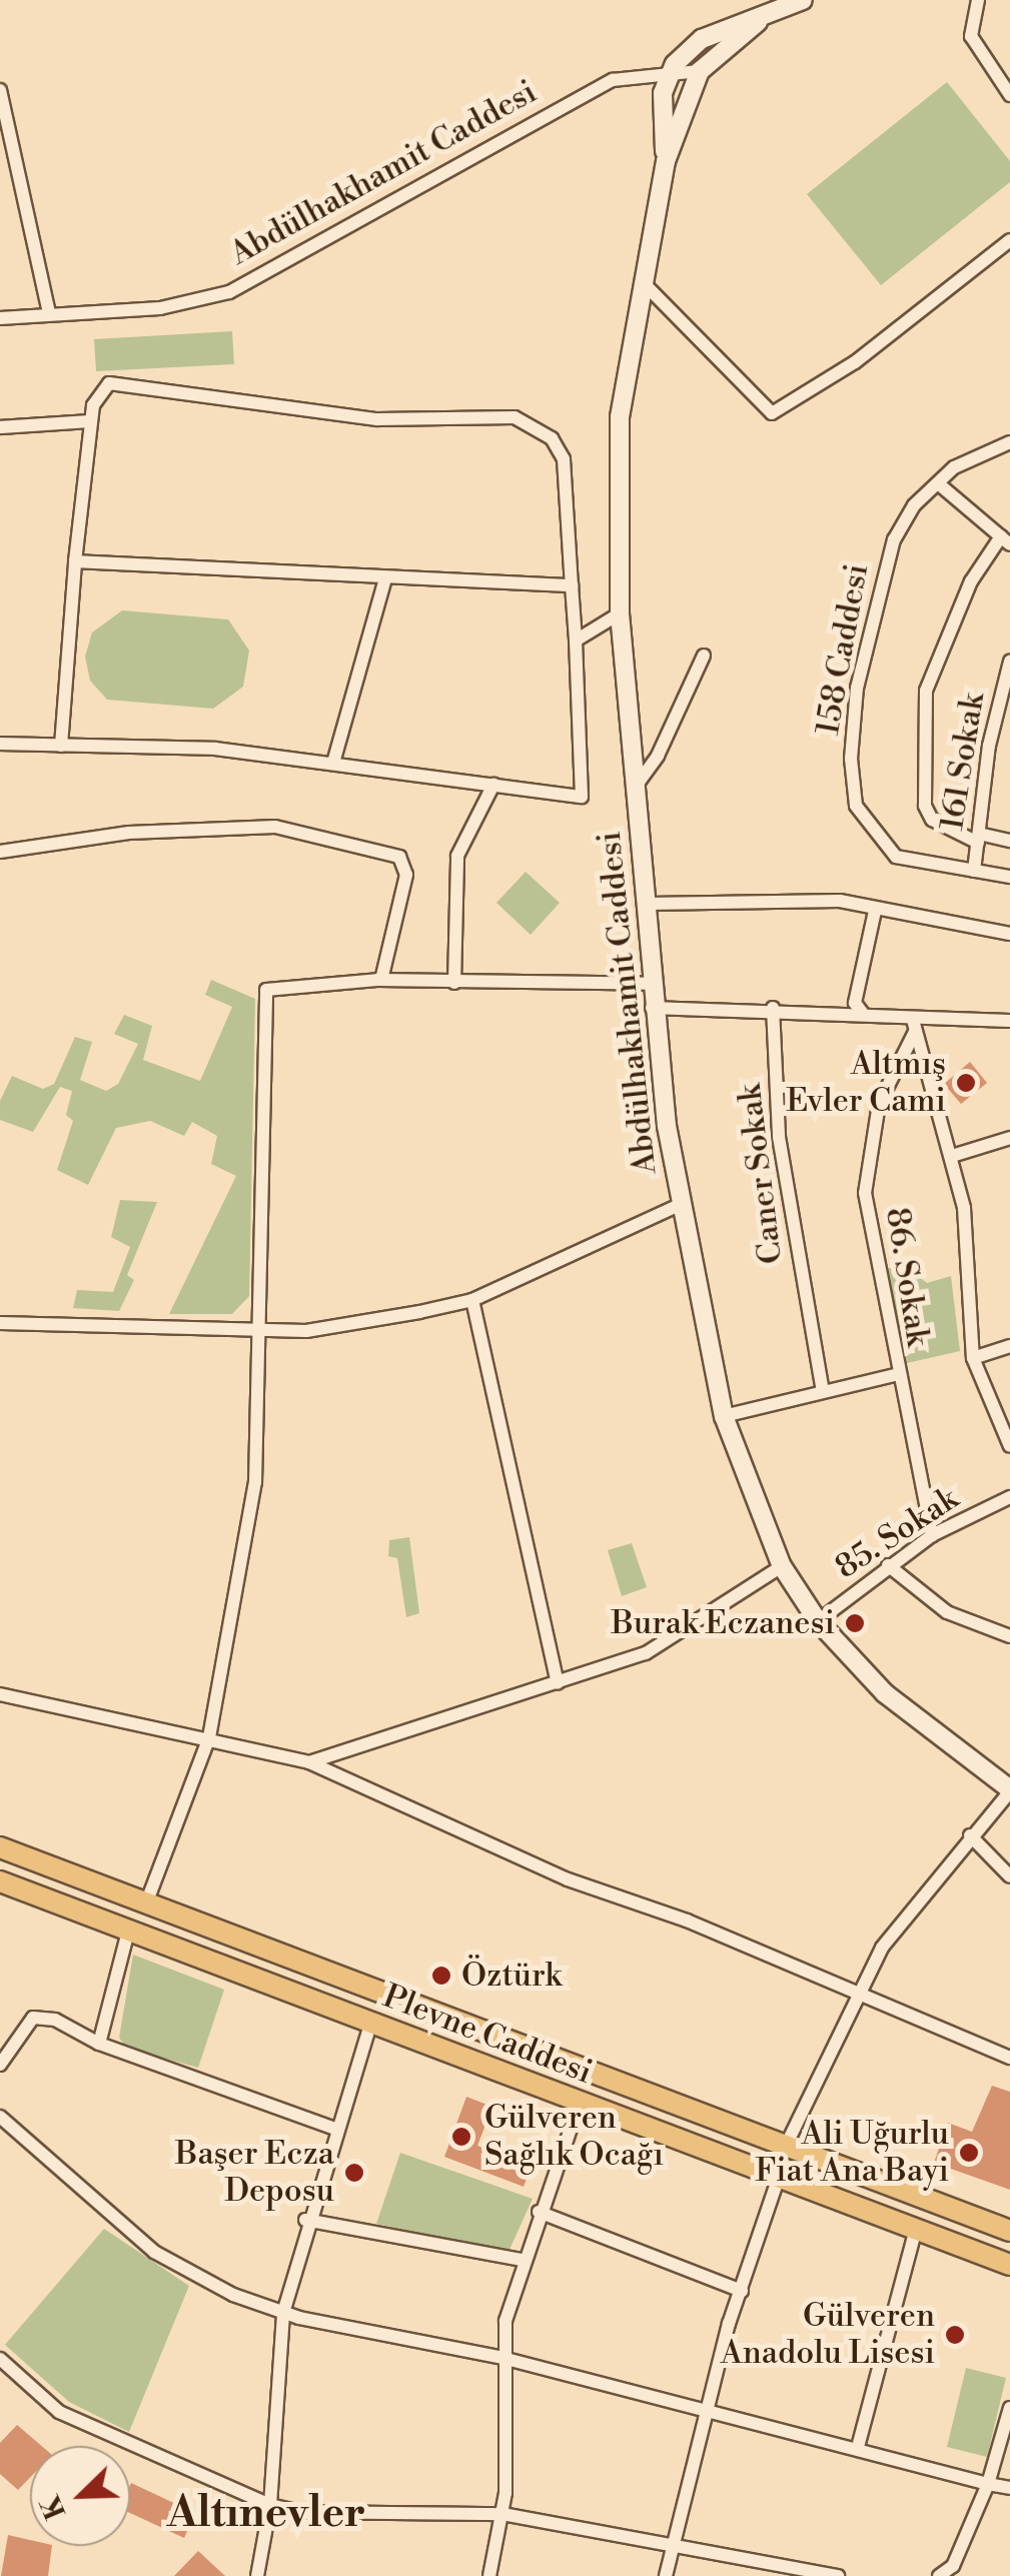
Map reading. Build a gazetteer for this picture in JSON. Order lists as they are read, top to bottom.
{
  "streets": {
    "main road": ["Abdülhakhamit Caddesi", "Plevne Caddesi"],
    "street": [
      "158 Caddesi",
      "161 Sokak",
      "Caner Sokak",
      "86. Sokak",
      "85. Sokak"
    ]
  },
  "crossings": [
    ["Abdülhakhamit Caddesi", "85. Sokak"],
    ["158 Caddesi", "161 Sokak"],
    ["86. Sokak", "85. Sokak"]
  ],
  "districts": ["Altınevler"],
  "places": [
    "Altmış Evler Cami",
    "Burak Eczanesi",
    "Öztürk",
    "Gülveren Sağlık Ocağı",
    "Ali Uğurlu Fiat Ana Bayi",
    "Başer Ecza Deposu",
    "Gülveren Anadolu Lisesi"
  ],
  "north": "bottom left"
}
